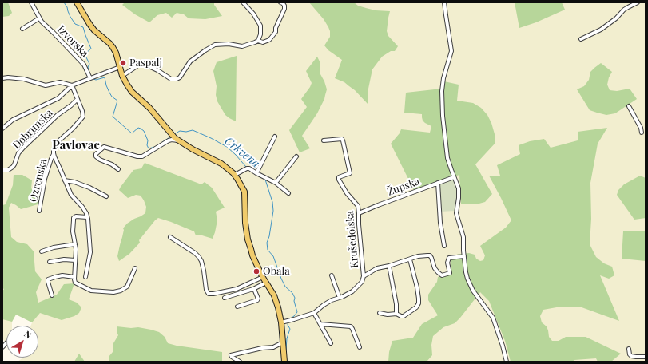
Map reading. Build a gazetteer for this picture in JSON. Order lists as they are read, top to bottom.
{
  "streets": {
    "street": [
      "Izvorska",
      "Dobrunska",
      "Ozrenska",
      "Župska",
      "Krušedolska"
    ]
  },
  "crossings": [
    ["Dobrunska", "Ozrenska"],
    ["Župska", "Krušedolska"]
  ],
  "districts": ["Pavlovac"],
  "water": ["Crkvena"],
  "places": ["Paspalj", "Obala"],
  "north": "top right"
}
